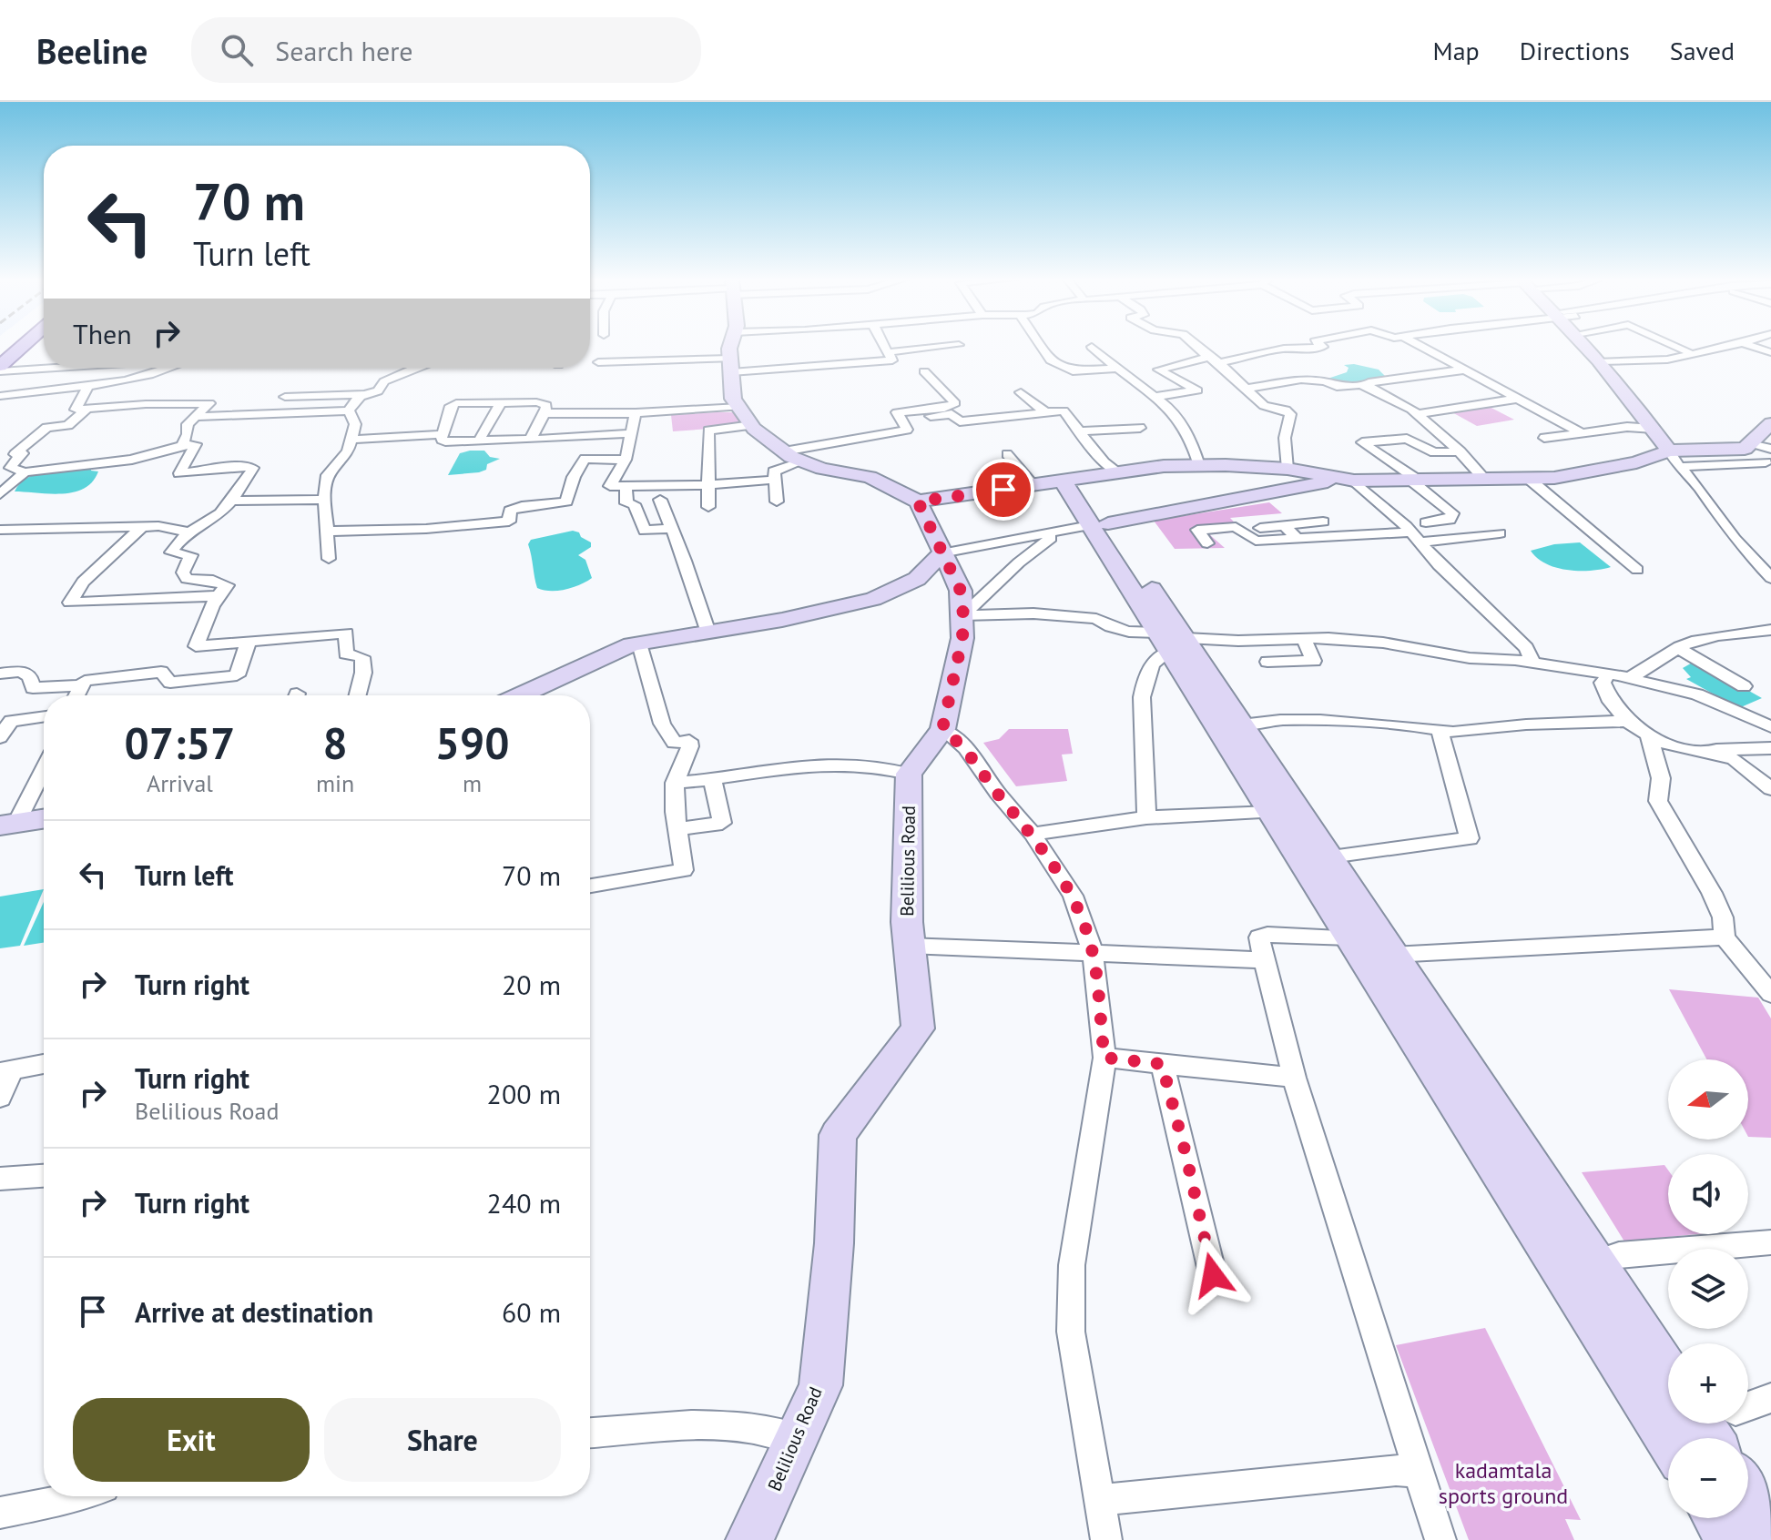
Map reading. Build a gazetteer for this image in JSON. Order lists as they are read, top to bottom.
{
  "streets": {
    "main road": ["Belilious Road"]
  },
  "parks": ["kadamtala sports ground"],
  "north": "left",
  "page": {
    "header": "Beeline",
    "search": "Search here",
    "nav": ["Map", "Directions", "Saved"],
    "turn": ["70 m", "Turn left"],
    "then": "Then",
    "eta": [
      "07:57",
      "Arrival",
      "8",
      "min",
      "590",
      "m"
    ],
    "list": [
      {
        "name": "Turn left",
        "value": "70 m"
      },
      {
        "name": "Turn right",
        "value": "20 m"
      },
      {
        "name": "Turn right",
        "note": "Belilious Road",
        "value": "200 m"
      },
      {
        "name": "Turn right",
        "value": "240 m"
      },
      {
        "name": "Arrive at destination",
        "value": "60 m"
      }
    ],
    "map_buttons": ["+", "−"],
    "buttons": ["Exit", "Share"]
  }
}
